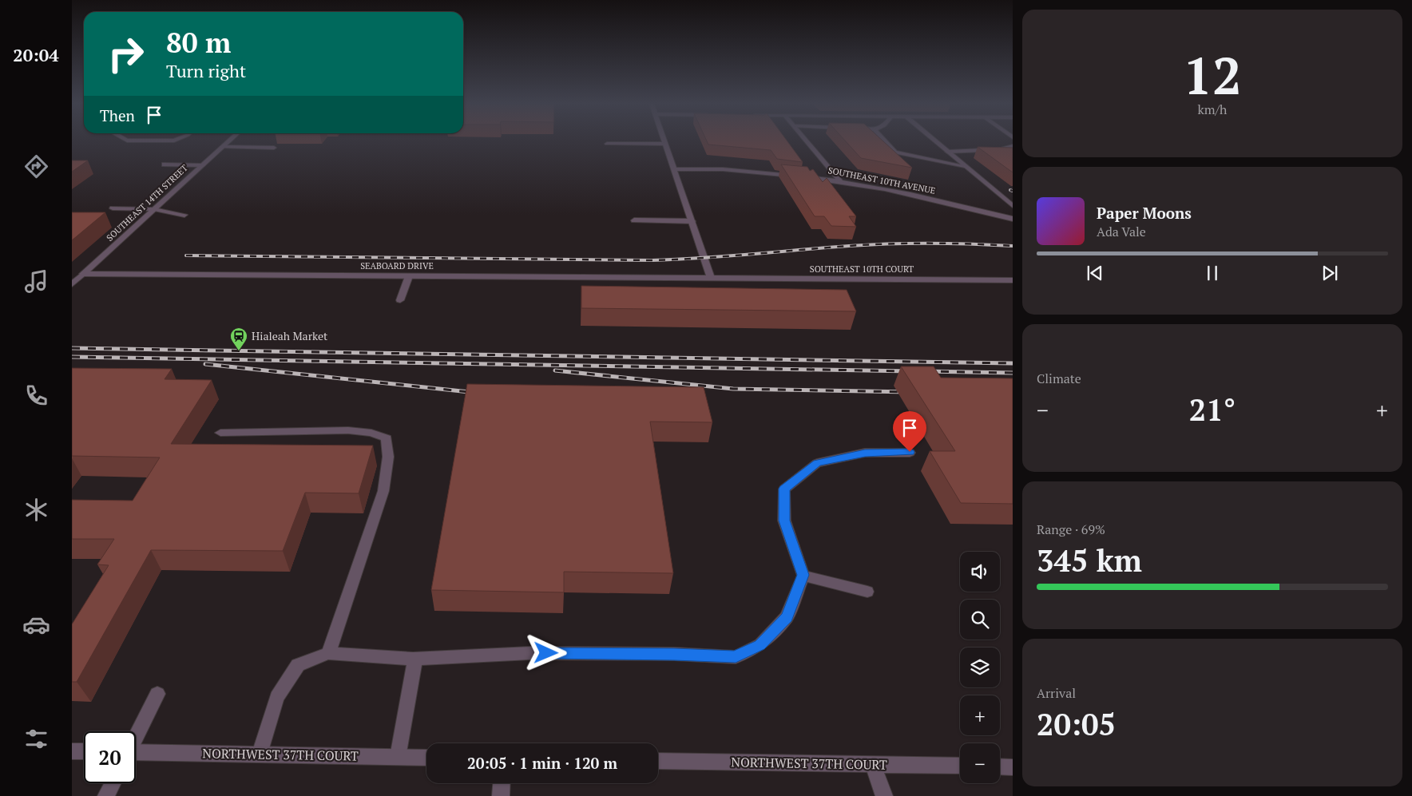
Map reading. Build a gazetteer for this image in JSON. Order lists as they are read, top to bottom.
{
  "streets": {
    "street": [
      "SOUTHEAST 10TH AVENUE",
      "SOUTHEAST 14TH STREET",
      "SEABOARD DRIVE",
      "SOUTHEAST 10TH COURT",
      "NORTHWEST 37TH COURT"
    ]
  },
  "crossings": [
    ["SOUTHEAST 14TH STREET", "SEABOARD DRIVE"],
    ["SEABOARD DRIVE", "SOUTHEAST 10TH COURT"]
  ],
  "places": {
    "station": ["Hialeah Market"]
  },
  "page": {
    "tabs": "20:04",
    "tile": [
      ["12", "km/h"],
      "Climate",
      ["Range · 69%", "345 km"],
      ["Arrival", "20:05"]
    ],
    "turn": ["80 m", "Turn right"],
    "then": "Then",
    "song": ["Paper Moons", "Ada Vale"],
    "heat": ["−", "21°", "+"],
    "map_buttons": ["+", "−"],
    "limit": "20",
    "trip": "20:05 · 1 min · 120 m"
  }
}
